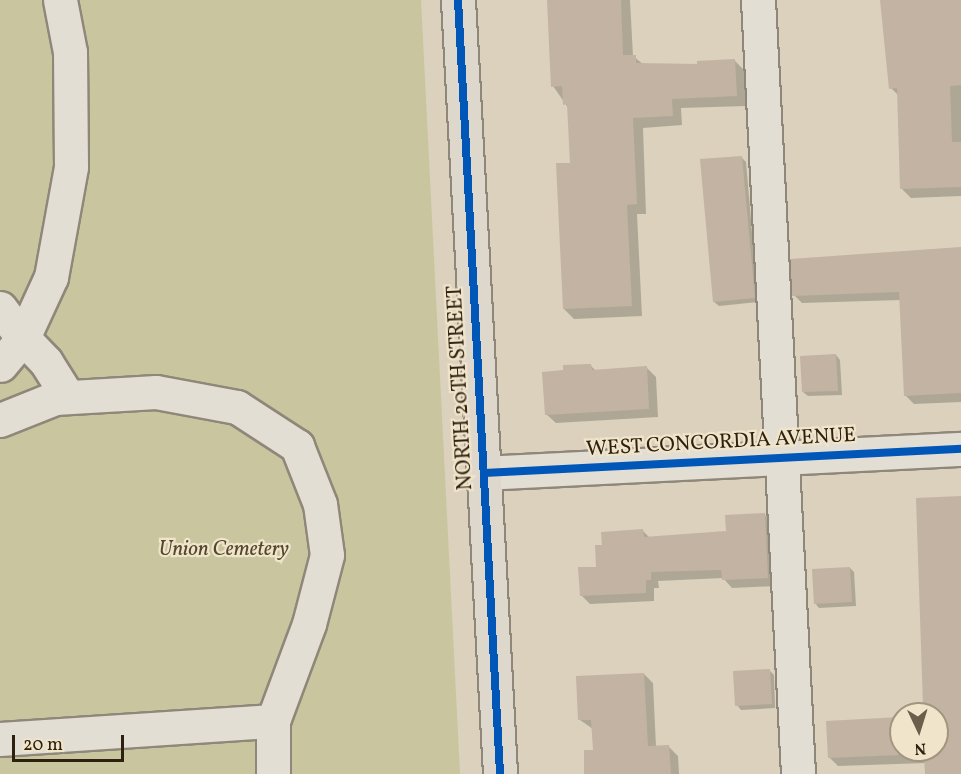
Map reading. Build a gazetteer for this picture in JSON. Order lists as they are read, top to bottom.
{
  "streets": {
    "main road": ["NORTH 20TH STREET"],
    "street": ["WEST CONCORDIA AVENUE"]
  },
  "crossings": [
    ["NORTH 20TH STREET", "WEST CONCORDIA AVENUE"]
  ],
  "parks": ["Union Cemetery"],
  "scale_bar": "20 m",
  "north": "bottom"
}
